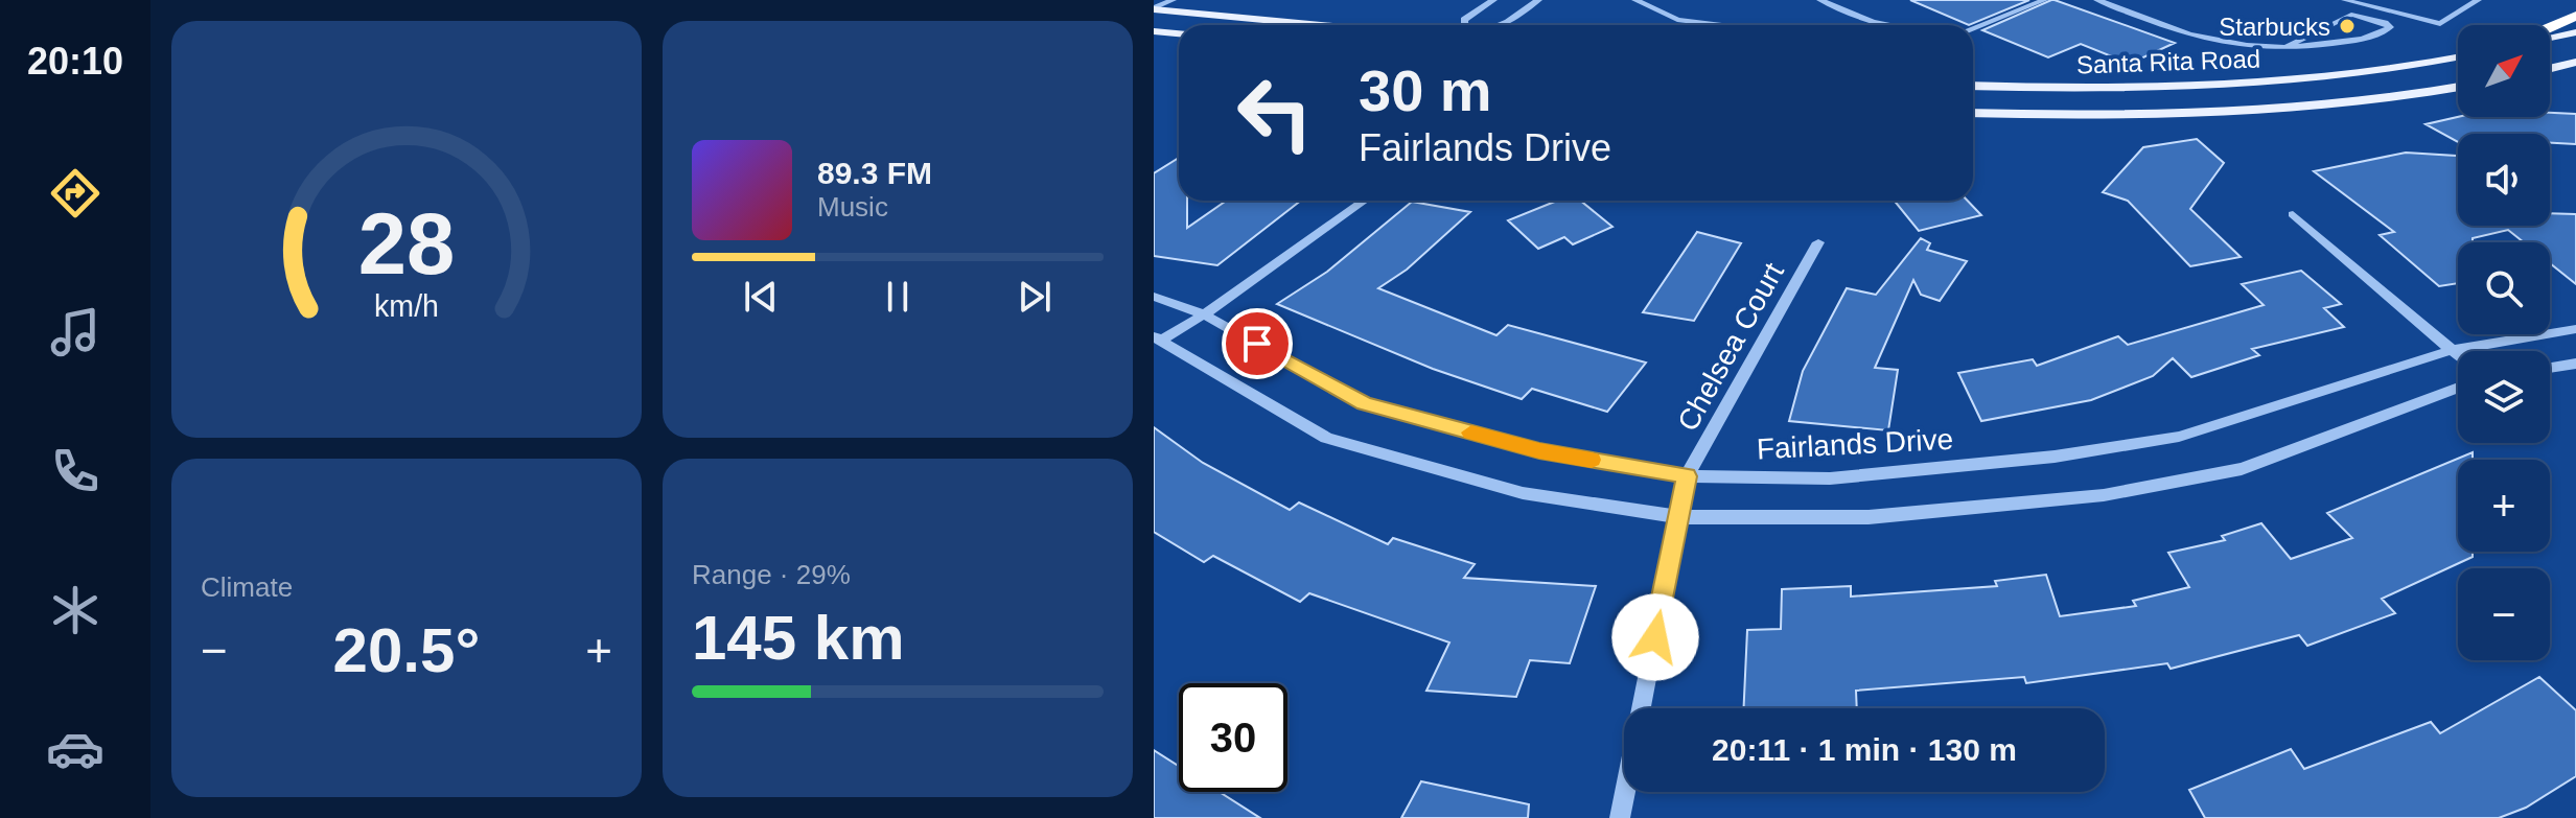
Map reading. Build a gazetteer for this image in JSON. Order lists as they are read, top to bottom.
{
  "streets": {
    "main road": ["Santa Rita Road"],
    "street": ["Chelsea Court", "Fairlands Drive"]
  },
  "crossings": [
    ["Chelsea Court", "Fairlands Drive"]
  ],
  "places": ["Starbucks"],
  "north": "top right",
  "page": {
    "tabs": "20:10",
    "map_buttons": ["+", "−"],
    "turn": ["30 m", "Fairlands Drive"],
    "song": ["89.3 FM", "Music"],
    "tile": [
      "Climate",
      ["Range · 29%", "145 km"]
    ],
    "heat": ["−", "20.5°", "+"],
    "limit": "30",
    "trip": "20:11 · 1 min · 130 m",
    "gauge": ["28", "km/h"]
  }
}
